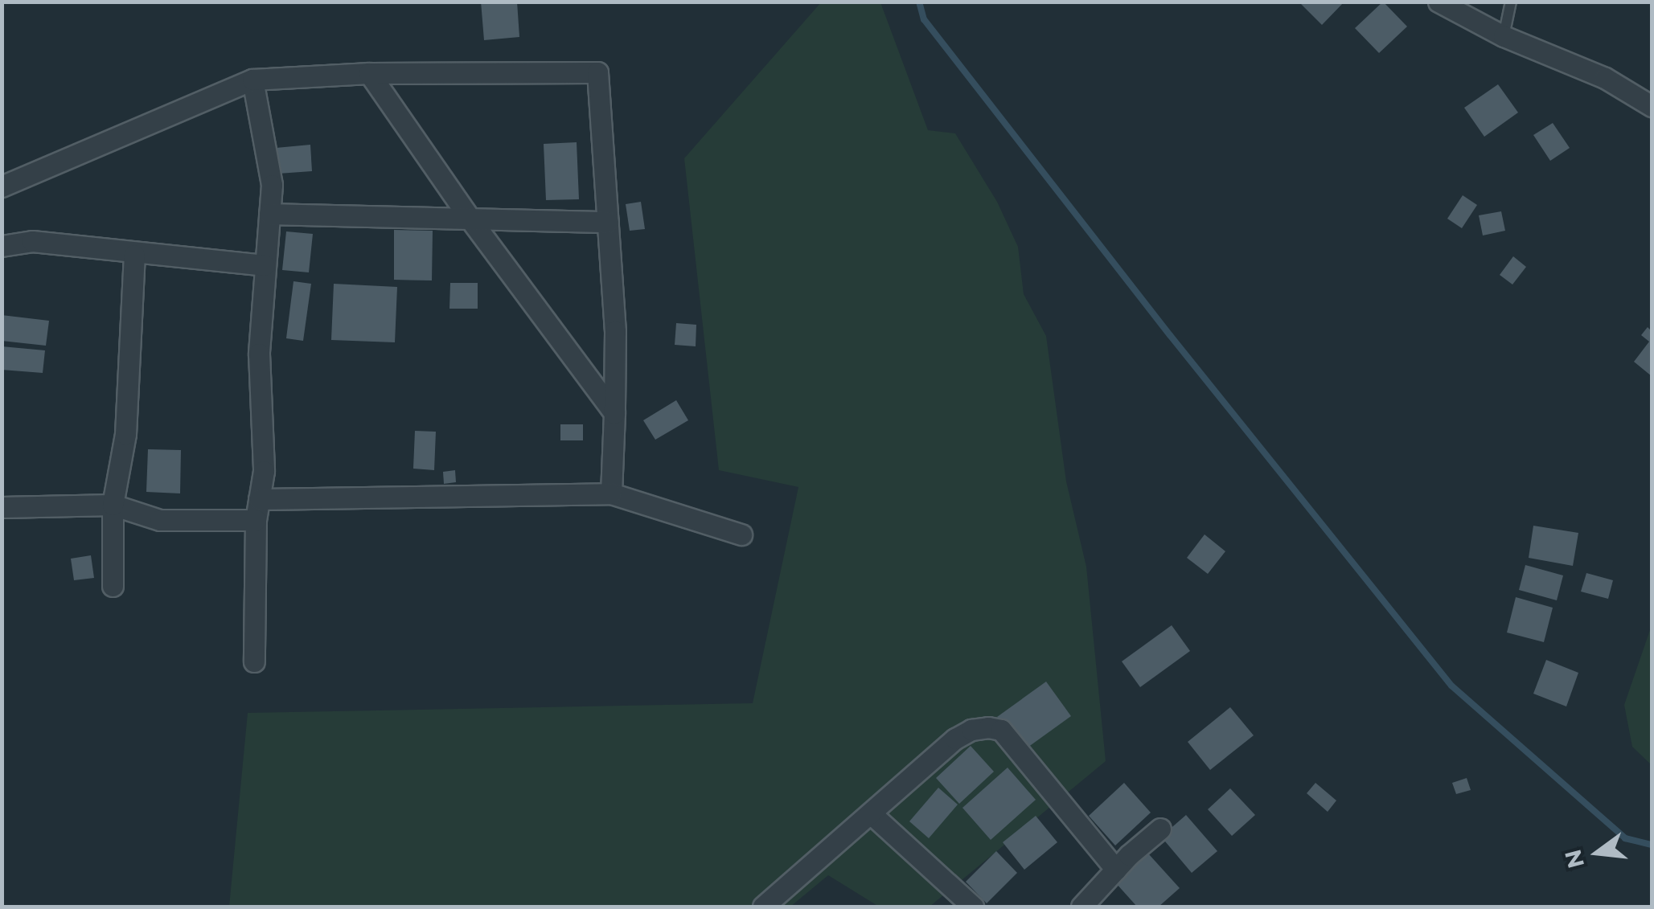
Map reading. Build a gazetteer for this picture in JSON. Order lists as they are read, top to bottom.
{
  "north": "left"
}
